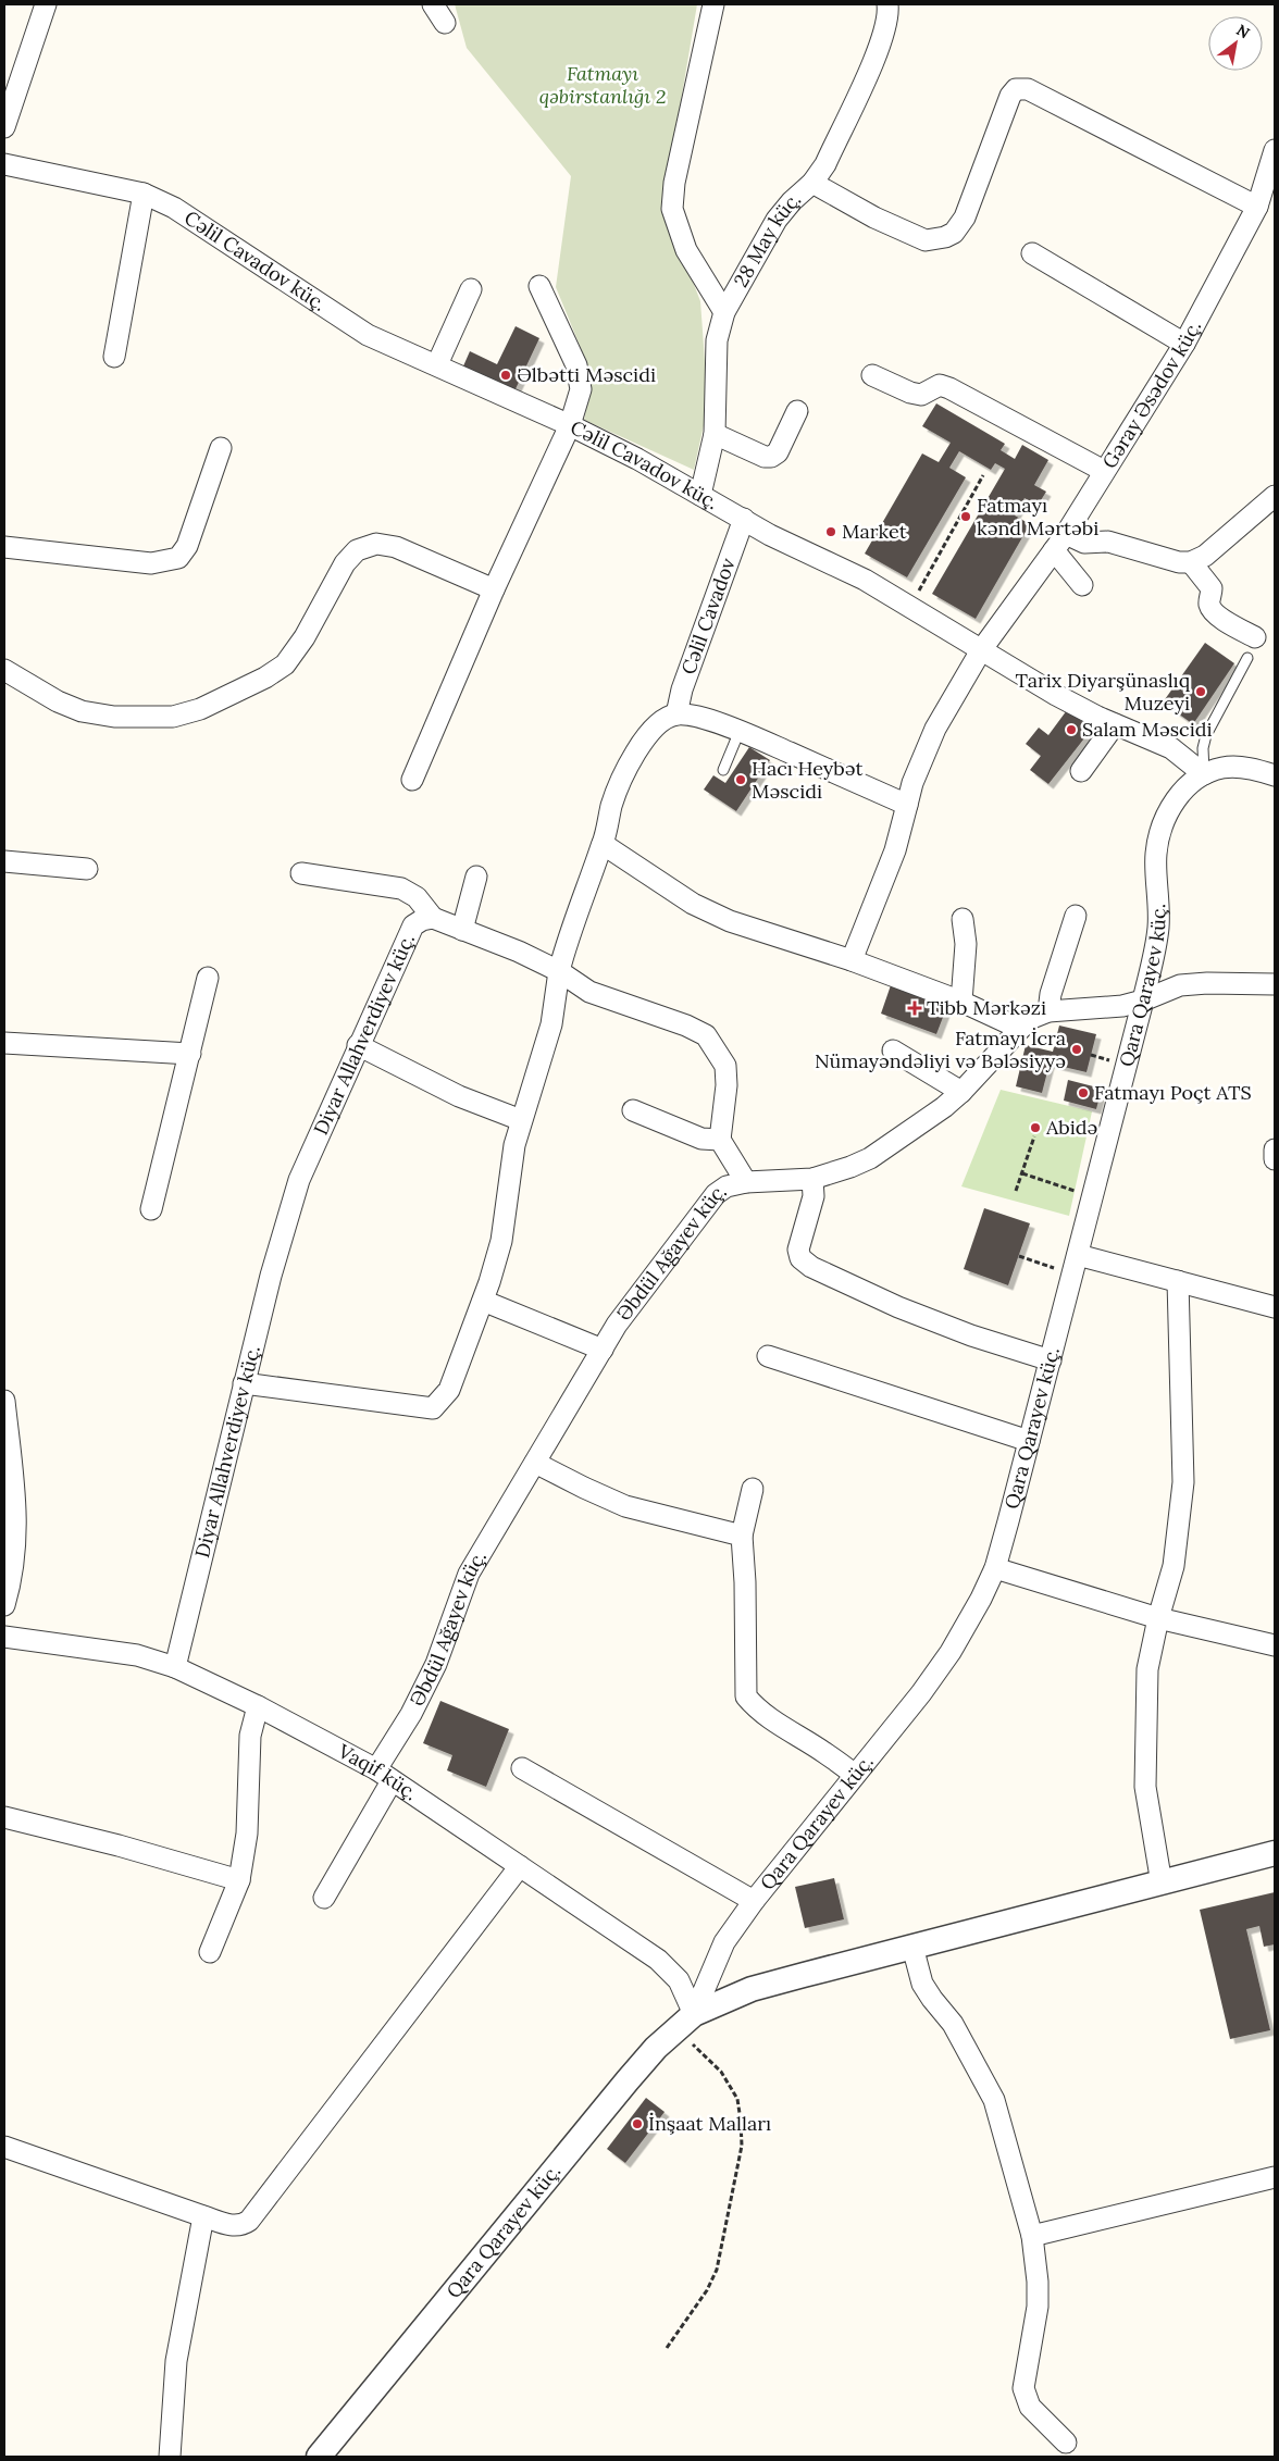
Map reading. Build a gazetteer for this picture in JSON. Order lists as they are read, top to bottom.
{
  "streets": {
    "street": [
      "28 May küç.",
      "Cəlil Cavadov küç.",
      "Gəray Əsədov küç.",
      "Cəlil Cavadov",
      "Qara Qarayev küç.",
      "Diyar Allahverdiyev küç.",
      "Əbdül Ağayev küç.",
      "Vaqif küç."
    ]
  },
  "crossings": [
    ["28 May küç.", "Cəlil Cavadov küç."],
    ["Cəlil Cavadov küç.", "Gəray Əsədov küç."],
    ["Cəlil Cavadov küç.", "Cəlil Cavadov"],
    ["Cəlil Cavadov küç.", "Qara Qarayev küç."],
    ["Qara Qarayev küç.", "Əbdül Ağayev küç."],
    ["Qara Qarayev küç.", "Vaqif küç."],
    ["Diyar Allahverdiyev küç.", "Vaqif küç."],
    ["Əbdül Ağayev küç.", "Vaqif küç."]
  ],
  "parks": ["Fatmayı qəbirstanlığı 2"],
  "places": {
    "other": [
      "Əlbətti Məscidi",
      "Fatmayı kənd Mərtəbi",
      "Market",
      "Tarix Diyarşünaslıq Muzeyi",
      "Salam Məscidi",
      "Hacı Heybət Məscidi",
      "Fatmayı İcra Nümayəndəliyi və Bələsiyyə",
      "Fatmayı Poçt ATS",
      "Abidə",
      "İnşaat Malları"
    ],
    "health": ["Tibb Mərkəzi"]
  },
  "north": "top right"
}
